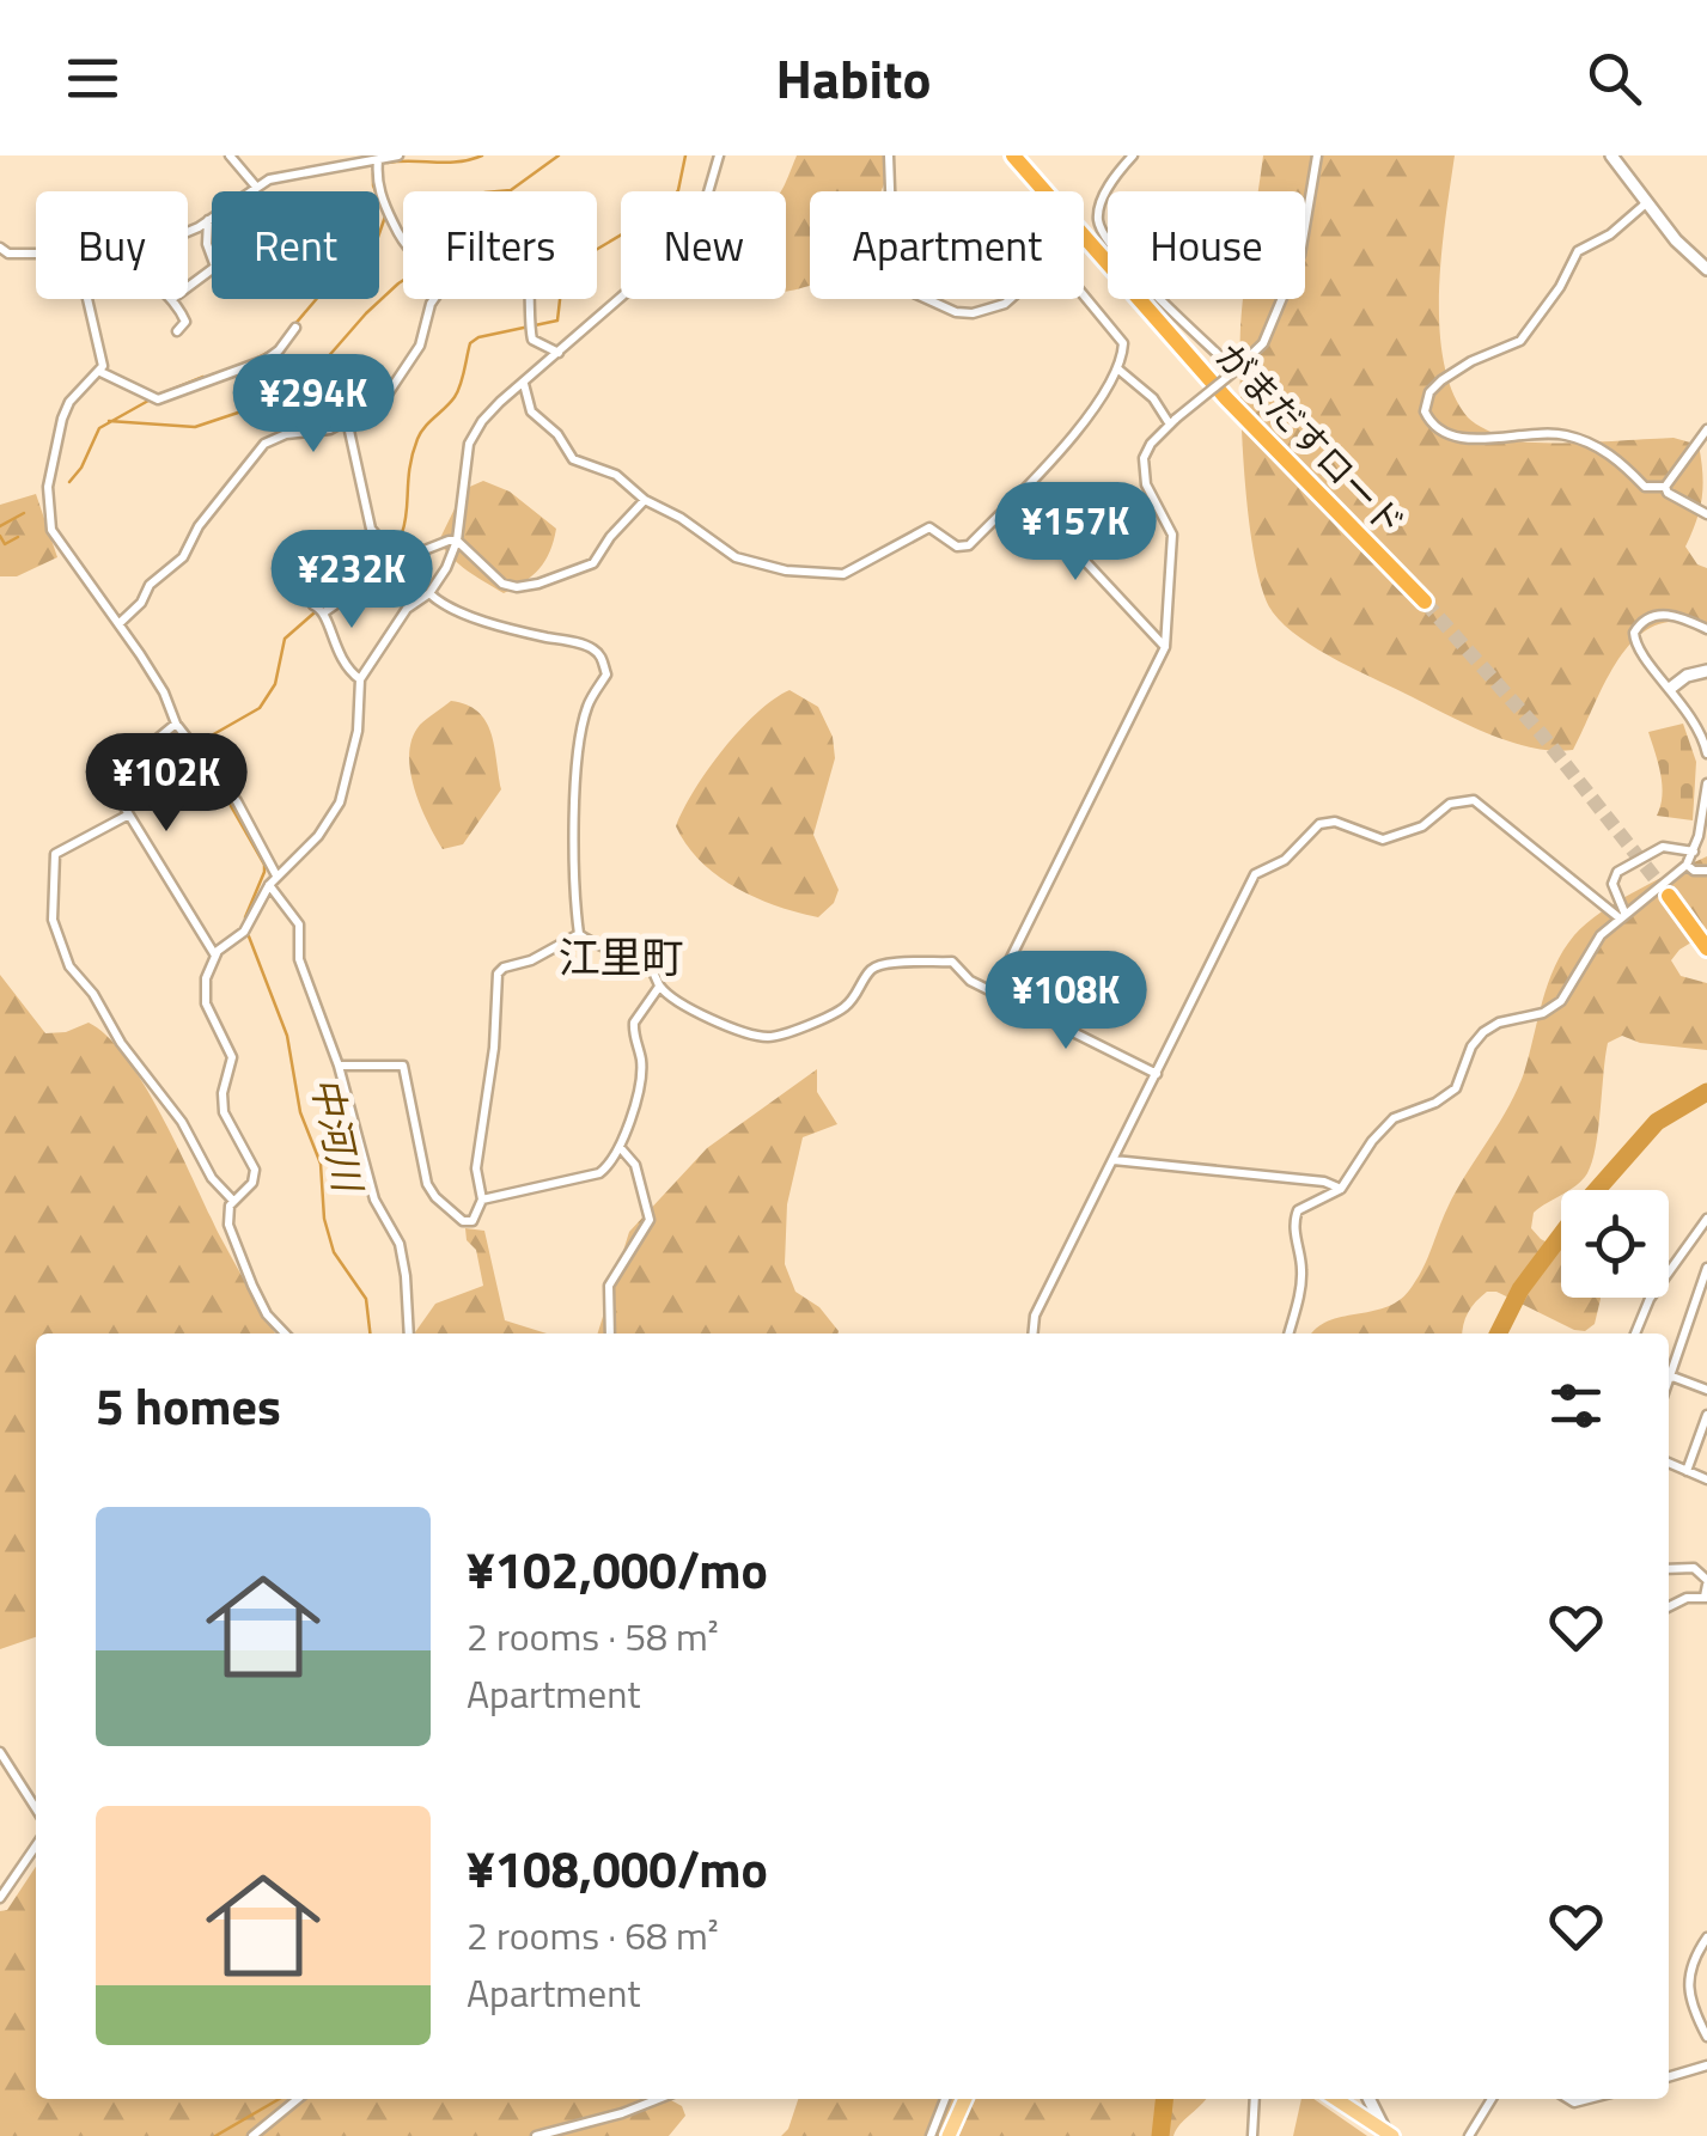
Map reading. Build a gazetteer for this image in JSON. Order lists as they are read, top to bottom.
{
  "streets": {
    "highway": ["がまだすロード"]
  },
  "districts": ["江里町"],
  "water": ["中河川"],
  "page": {
    "header": "Habito",
    "chip": [
      "Buy",
      "Rent",
      "Filters",
      "New",
      "Apartment",
      "House"
    ],
    "price": [
      "¥294K",
      "¥157K",
      "¥232K",
      "¥102K",
      "¥108K"
    ],
    "heading": "5 homes",
    "list": [
      {
        "name": "¥102,000/mo",
        "note": "2 rooms · 58 m² · Apartment"
      },
      {
        "name": "¥108,000/mo",
        "note": "2 rooms · 68 m² · Apartment"
      }
    ]
  }
}
